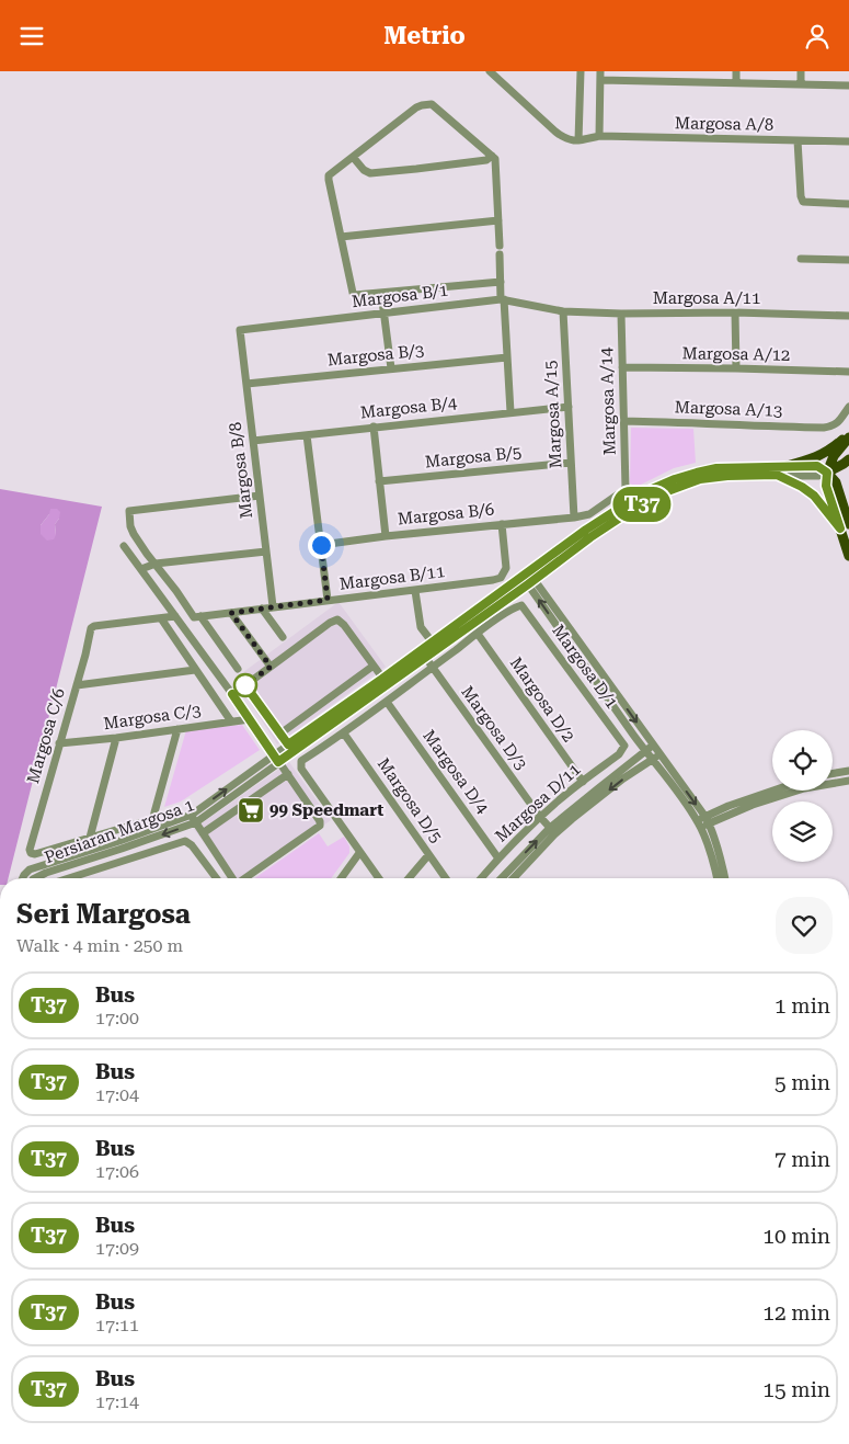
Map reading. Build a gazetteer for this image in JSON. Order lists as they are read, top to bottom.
{
  "streets": {
    "street": [
      "Margosa A/8",
      "Margosa B/1",
      "Margosa A/11",
      "Margosa A/12",
      "Margosa B/3",
      "Margosa A/14",
      "Margosa B/4",
      "Margosa A/13",
      "Margosa A/15",
      "Margosa B/5",
      "Margosa B/8",
      "Margosa B/6",
      "Margosa B/11",
      "Margosa D/1",
      "Margosa D/2",
      "Margosa C/3",
      "Margosa D/3",
      "Margosa C/6",
      "Margosa D/4",
      "Margosa D/5",
      "Margosa D/11",
      "Persiaran Margosa 1"
    ]
  },
  "crossings": [
    ["Margosa B/1", "Margosa A/11"],
    ["Margosa B/1", "Margosa A/15"],
    ["Margosa B/1", "Margosa B/8"],
    ["Margosa A/11", "Margosa A/14"],
    ["Margosa A/11", "Margosa A/15"],
    ["Margosa A/12", "Margosa A/14"],
    ["Margosa B/3", "Margosa B/8"],
    ["Margosa A/14", "Margosa A/13"],
    ["Margosa A/14", "Margosa B/6"],
    ["Margosa B/4", "Margosa A/15"],
    ["Margosa B/4", "Margosa B/8"],
    ["Margosa A/15", "Margosa B/5"],
    ["Margosa A/15", "Margosa B/6"],
    ["Margosa B/8", "Margosa B/11"],
    ["Margosa B/6", "Margosa B/11"],
    ["Margosa D/1", "Margosa D/2"],
    ["Margosa D/1", "Margosa D/11"],
    ["Margosa D/2", "Margosa D/11"],
    ["Margosa C/3", "Margosa C/6"],
    ["Margosa D/3", "Margosa D/11"],
    ["Margosa D/3", "Persiaran Margosa 1"],
    ["Margosa D/4", "Margosa D/11"]
  ],
  "places": {
    "supermarket": ["99 Speedmart"]
  },
  "lines": ["bus line T37"],
  "page": {
    "header": "Metrio",
    "on_map": "T37",
    "heading": ["Seri Margosa", "Walk · 4 min · 250 m"],
    "list": [
      {
        "mark": "T37",
        "name": "Bus",
        "note": "17:00",
        "value": "1 min"
      },
      {
        "mark": "T37",
        "name": "Bus",
        "note": "17:04",
        "value": "5 min"
      },
      {
        "mark": "T37",
        "name": "Bus",
        "note": "17:06",
        "value": "7 min"
      },
      {
        "mark": "T37",
        "name": "Bus",
        "note": "17:09",
        "value": "10 min"
      },
      {
        "mark": "T37",
        "name": "Bus",
        "note": "17:11",
        "value": "12 min"
      },
      {
        "mark": "T37",
        "name": "Bus",
        "note": "17:14",
        "value": "15 min"
      }
    ]
  }
}
